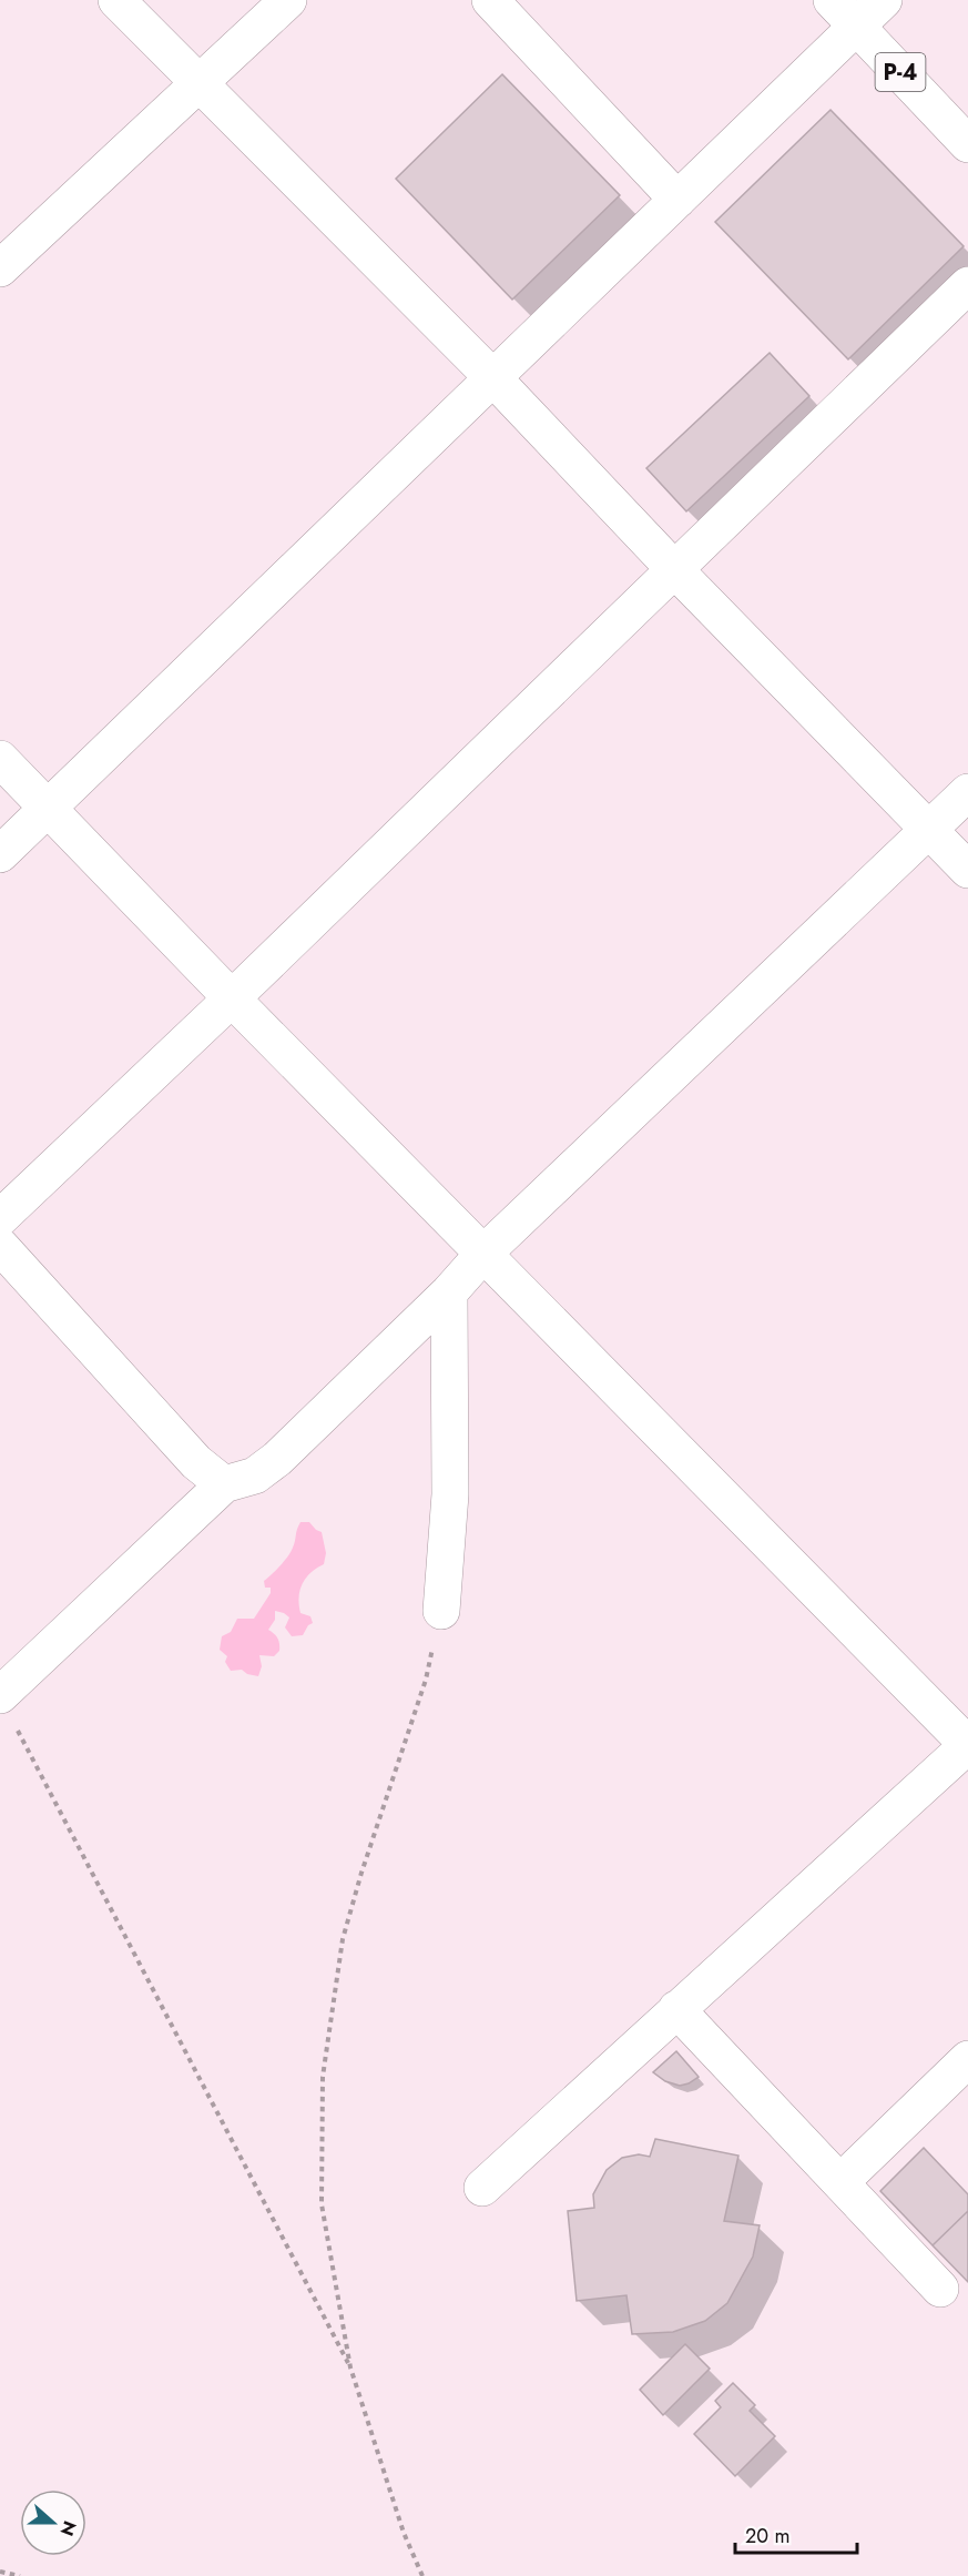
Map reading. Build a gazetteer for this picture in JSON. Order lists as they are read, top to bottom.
{
  "streets": {
    "main road": ["P-4"]
  },
  "scale_bar": "20 m",
  "north": "right"
}
